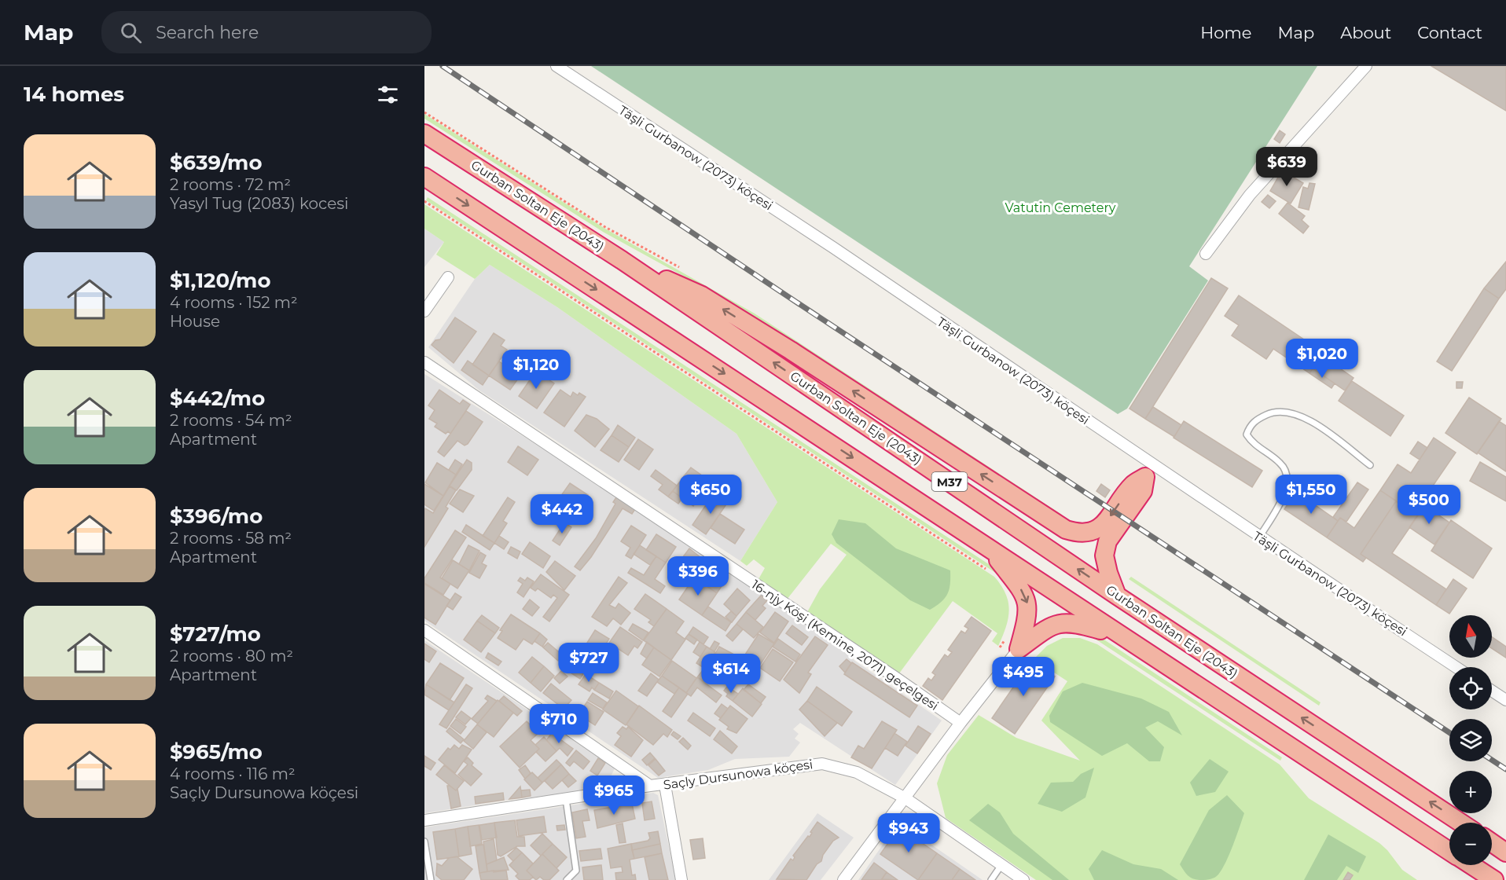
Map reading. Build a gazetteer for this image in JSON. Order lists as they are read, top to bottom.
{
  "streets": {
    "highway": ["Gurban Soltan Eje (2043)", "M37"],
    "street": ["Täşli Gurbanow (2073) köçesi", "16-njy Köşi (Kemine, 2071) geçelgesi", "Saçly Dursunowa köçesi"]
  },
  "parks": ["Vatutin Cemetery"],
  "north": "top",
  "page": {
    "header": "Map",
    "search": "Search here",
    "nav": [
      "Home",
      "Map",
      "About",
      "Contact"
    ],
    "heading": "14 homes",
    "list": [
      {
        "name": "$639/mo",
        "note": "2 rooms · 72 m² · Yasyl Tug (2083) kocesi"
      },
      {
        "name": "$1,120/mo",
        "note": "4 rooms · 152 m² · House"
      },
      {
        "name": "$442/mo",
        "note": "2 rooms · 54 m² · Apartment"
      },
      {
        "name": "$396/mo",
        "note": "2 rooms · 58 m² · Apartment"
      },
      {
        "name": "$727/mo",
        "note": "2 rooms · 80 m² · Apartment"
      },
      {
        "name": "$965/mo",
        "note": "4 rooms · 116 m² · Saçly Dursunowa köçesi"
      }
    ],
    "price": [
      "$639",
      "$1,020",
      "$1,120",
      "$650",
      "$1,550",
      "$500",
      "$442",
      "$396",
      "$727",
      "$614",
      "$495",
      "$710",
      "$965",
      "$943"
    ],
    "map_buttons": ["+", "−"]
  }
}
